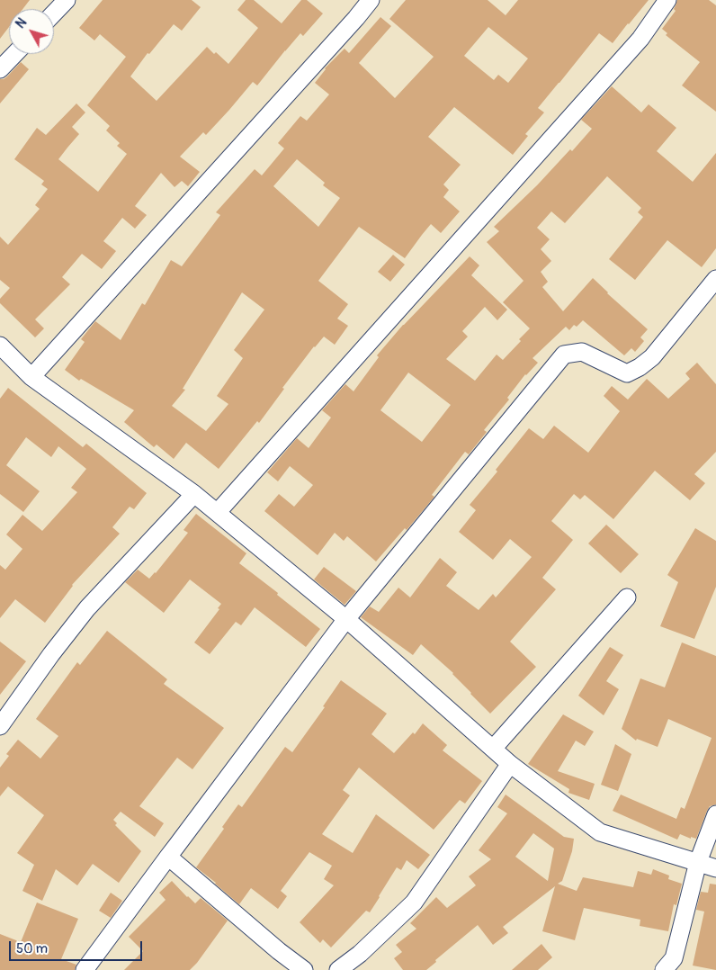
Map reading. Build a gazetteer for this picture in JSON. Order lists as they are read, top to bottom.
{
  "scale_bar": "50 m",
  "north": "top left"
}
